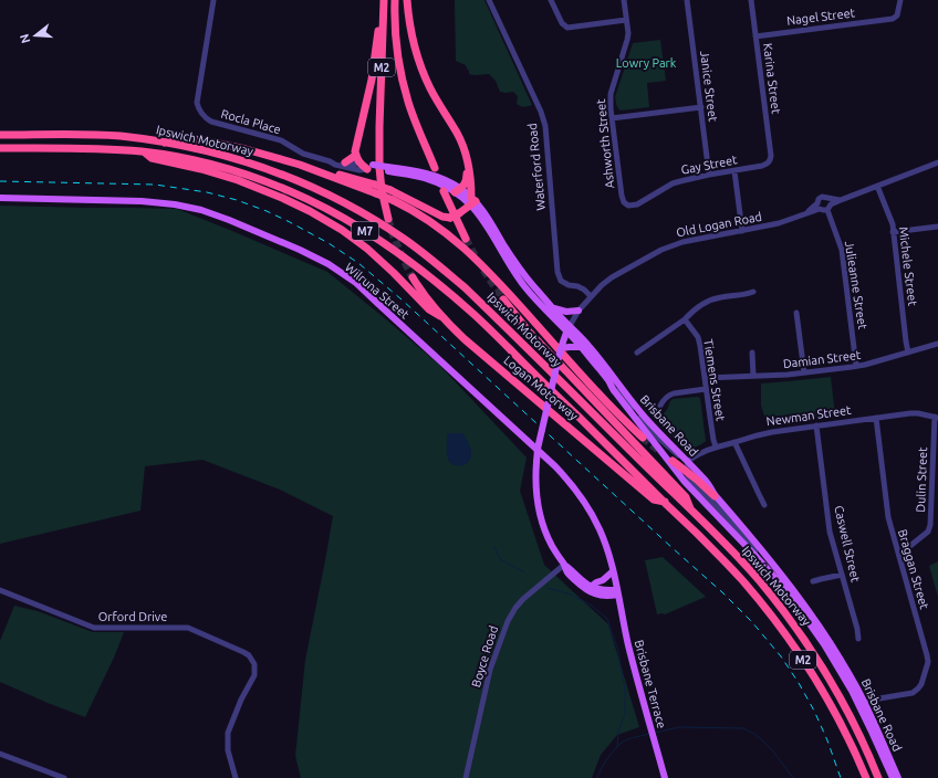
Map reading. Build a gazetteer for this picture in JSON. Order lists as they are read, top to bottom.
{
  "streets": {
    "highway": [
      "M2",
      "Ipswich Motorway",
      "M7",
      "Logan Motorway"
    ],
    "main road": [
      "Old Logan Road",
      "Wilruna Street",
      "Brisbane Road",
      "Brisbane Terrace"
    ],
    "street": [
      "Nagel Street",
      "Karina Street",
      "Janice Street",
      "Rocla Place",
      "Ashworth Street",
      "Gay Street",
      "Waterford Road",
      "Michele Street",
      "Julieanne Street",
      "Damian Street",
      "Tiemens Street",
      "Newman Street",
      "Dulin Street",
      "Caswell Street",
      "Braggan Street",
      "Orford Drive",
      "Boyce Road"
    ]
  },
  "crossings": [
    ["Nagel Street", "Karina Street"],
    ["Karina Street", "Gay Street"],
    ["Janice Street", "Gay Street"],
    ["Rocla Place", "Brisbane Road"],
    ["Ipswich Motorway", "Logan Motorway"],
    ["Ashworth Street", "Gay Street"],
    ["Waterford Road", "Old Logan Road"],
    ["Old Logan Road", "Julieanne Street"],
    ["Old Logan Road", "Wilruna Street"],
    ["Old Logan Road", "Brisbane Road"],
    ["Old Logan Road", "Boyce Road"],
    ["Old Logan Road", "Brisbane Terrace"],
    ["Michele Street", "Damian Street"],
    ["Julieanne Street", "Damian Street"],
    ["Wilruna Street", "Brisbane Terrace"],
    ["Damian Street", "Tiemens Street"],
    ["Tiemens Street", "Newman Street"],
    ["Newman Street", "Brisbane Road"],
    ["Newman Street", "Dulin Street"],
    ["Newman Street", "Caswell Street"],
    ["Newman Street", "Braggan Street"],
    ["Brisbane Road", "Braggan Street"],
    ["Dulin Street", "Braggan Street"]
  ],
  "parks": ["Lowry Park"],
  "north": "left"
}
